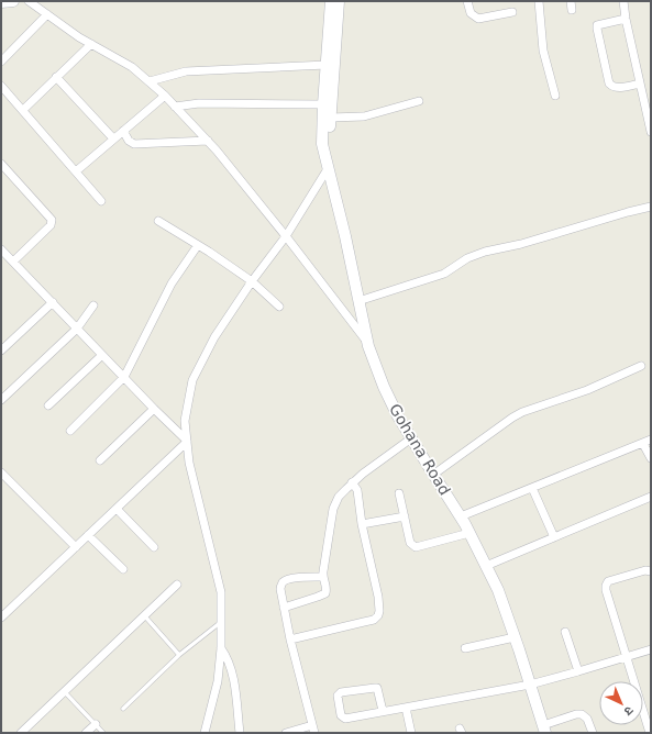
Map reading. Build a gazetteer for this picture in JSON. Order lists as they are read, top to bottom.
{
  "streets": {
    "main road": ["Gohana Road"]
  },
  "north": "bottom right"
}
